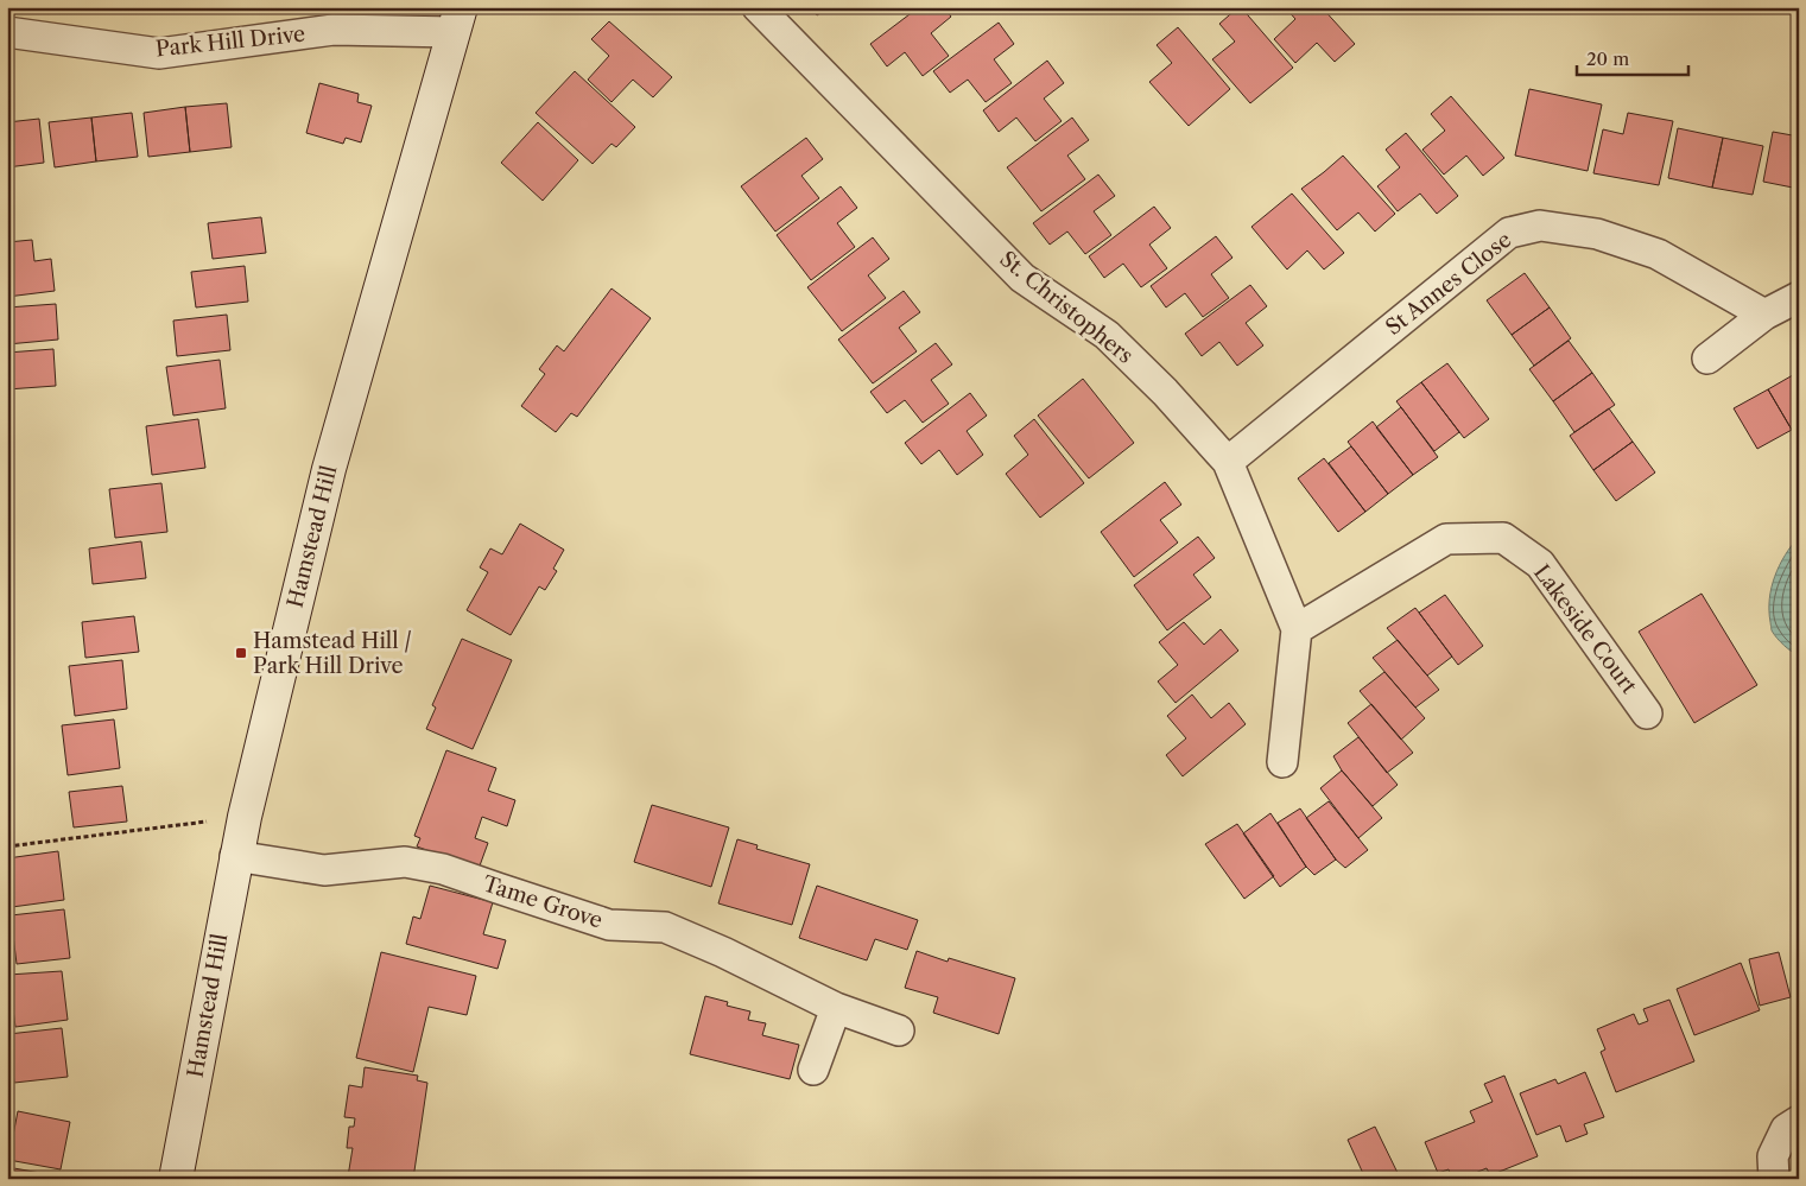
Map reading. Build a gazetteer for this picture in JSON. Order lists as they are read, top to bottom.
{
  "streets": {
    "main road": ["Hamstead Hill"],
    "street": [
      "Park Hill Drive",
      "St Annes Close",
      "St. Christophers",
      "Lakeside Court",
      "Tame Grove"
    ]
  },
  "crossings": [
    ["Park Hill Drive", "Hamstead Hill"],
    ["St Annes Close", "St. Christophers"],
    ["St. Christophers", "Lakeside Court"],
    ["Hamstead Hill", "Tame Grove"]
  ],
  "places": {
    "transit": ["Hamstead Hill / Park Hill Drive"]
  },
  "scale_bar": "20 m"
}
